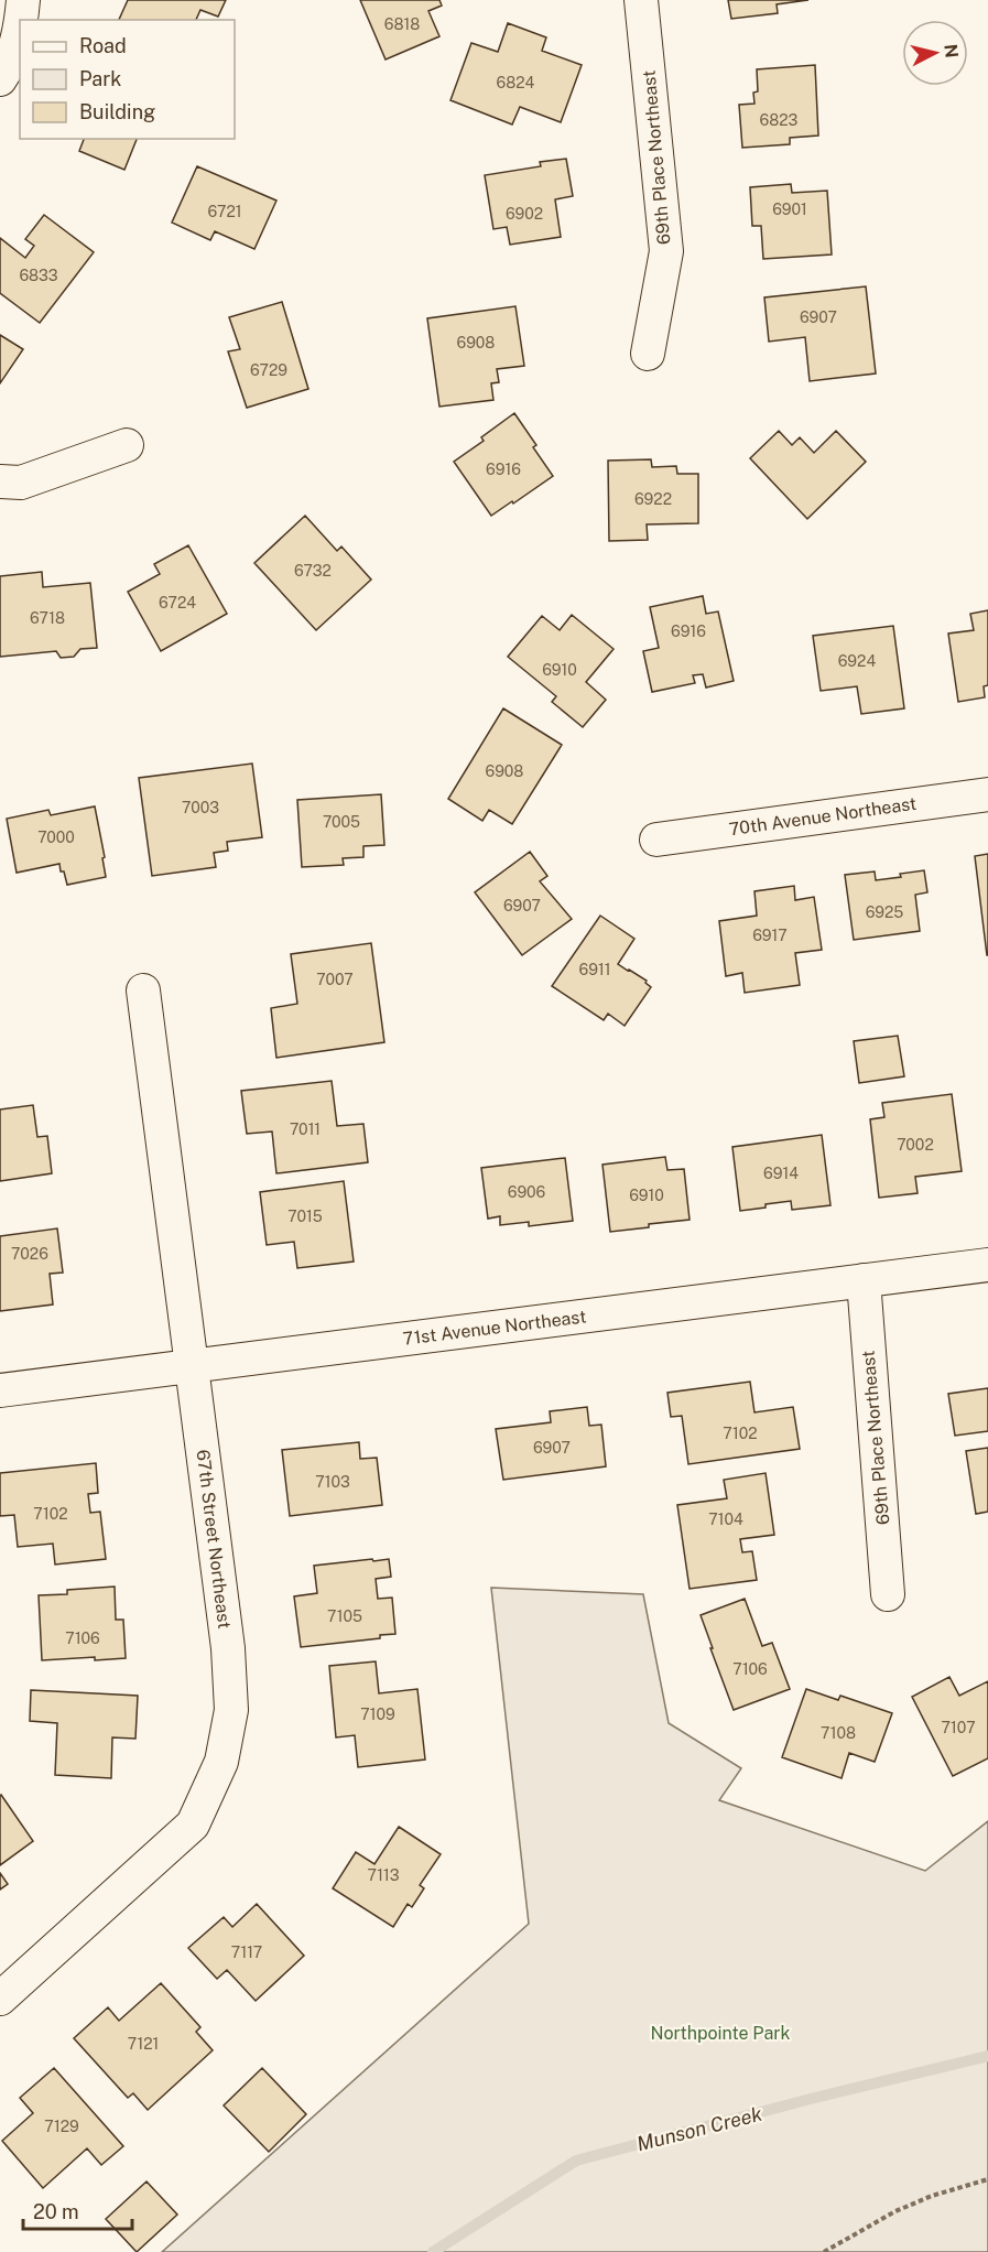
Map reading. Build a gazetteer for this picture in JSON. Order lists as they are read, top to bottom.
{
  "streets": {
    "street": [
      "69th Place Northeast",
      "70th Avenue Northeast",
      "71st Avenue Northeast",
      "67th Street Northeast"
    ]
  },
  "crossings": [
    ["69th Place Northeast", "71st Avenue Northeast"],
    ["71st Avenue Northeast", "67th Street Northeast"]
  ],
  "water": ["Munson Creek"],
  "parks": ["Northpointe Park"],
  "house_numbers": [
    "6818",
    "6824",
    "6823",
    "6901",
    "6721",
    "6902",
    "6833",
    "6907",
    "6908",
    "6729",
    "6916",
    "6922",
    "6732",
    "6724",
    "6718",
    "6916",
    "6924",
    "6910",
    "6908",
    "7003",
    "7005",
    "7000",
    "6907",
    "6925",
    "6917",
    "6911",
    "7007",
    "7011",
    "7002",
    "6914",
    "6906",
    "6910",
    "7015",
    "7026",
    "7102",
    "6907",
    "7103",
    "7102",
    "7104",
    "7105",
    "7106",
    "7106",
    "7109",
    "7107",
    "7108",
    "7113",
    "7117",
    "7121",
    "7129"
  ],
  "legend": ["Road", "Park", "Building"],
  "scale_bar": "20 m",
  "north": "right"
}
